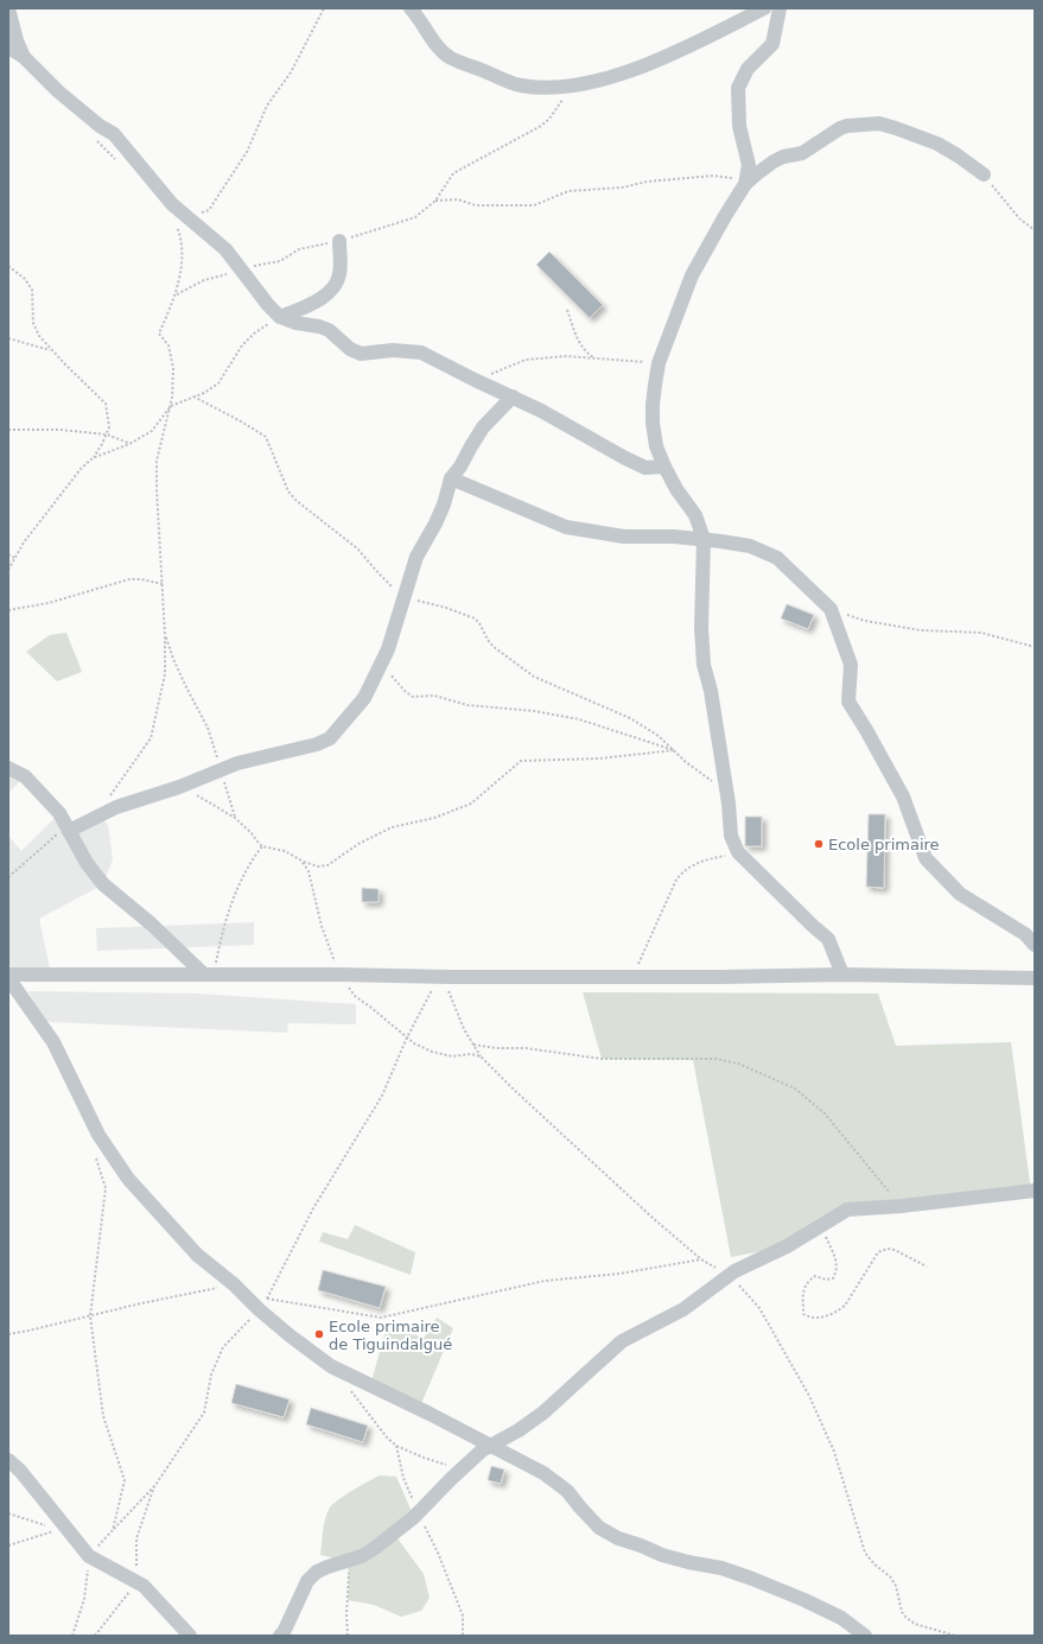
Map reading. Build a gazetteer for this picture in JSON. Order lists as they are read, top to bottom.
{
  "places": ["Ecole primaire", "Ecole primaire de Tiguindalgué"]
}
